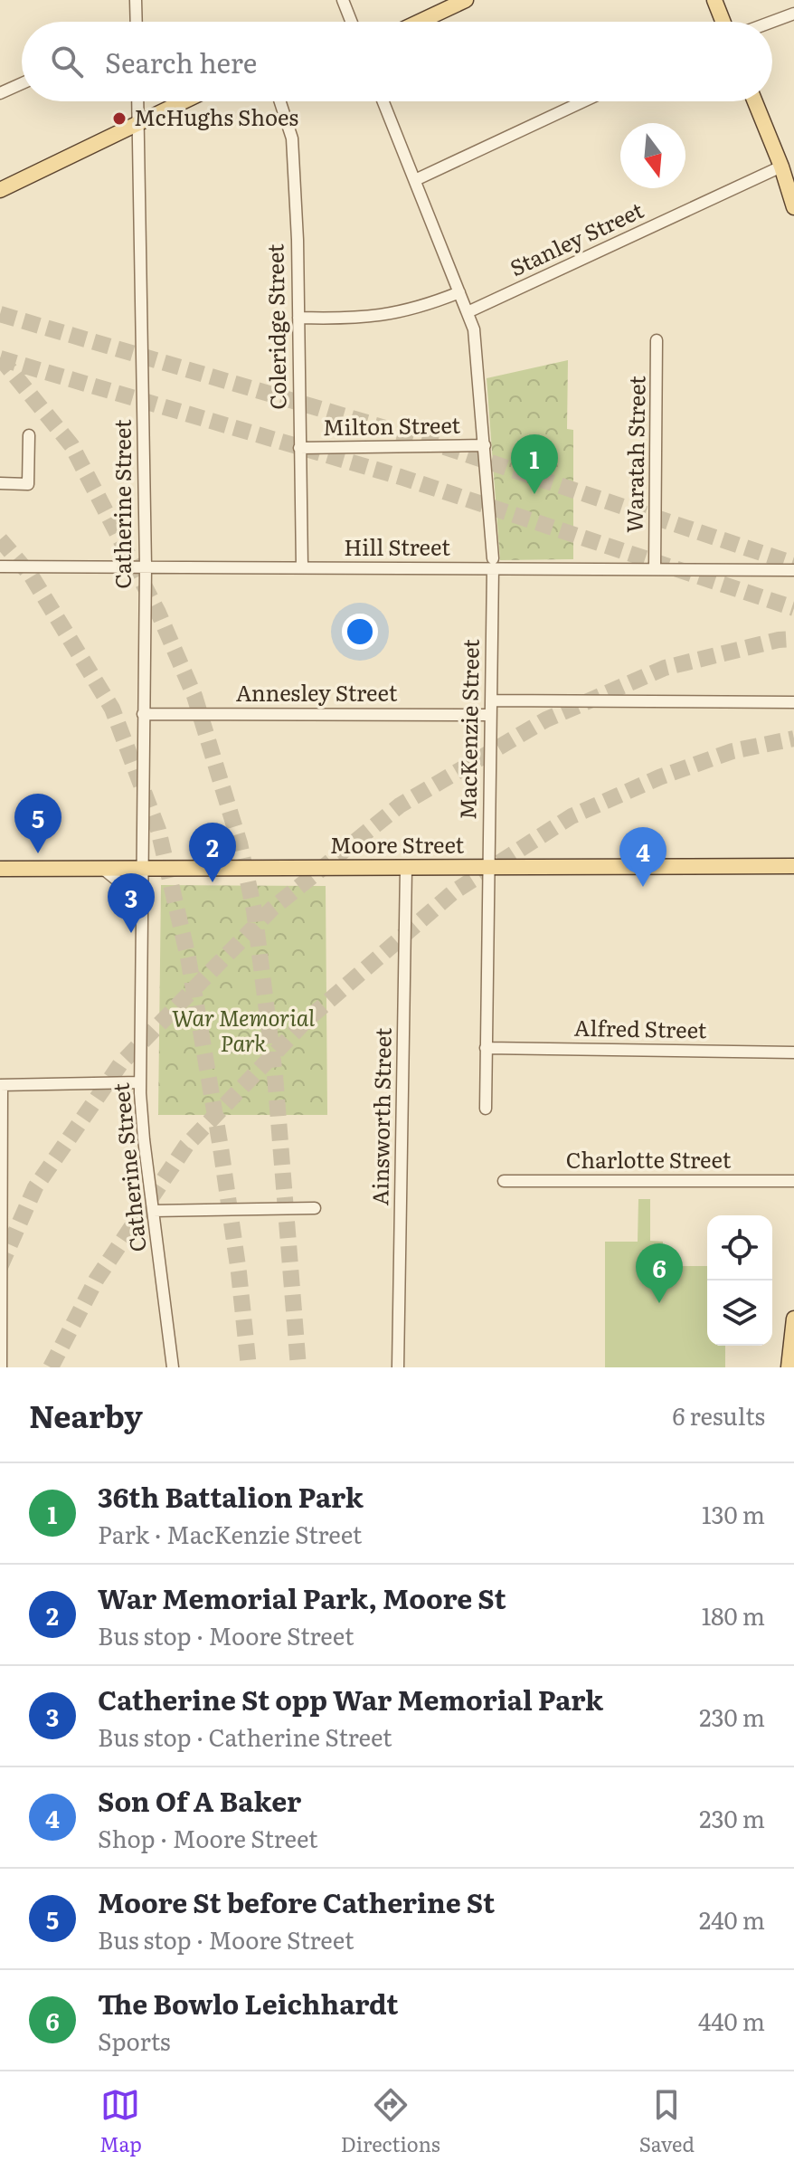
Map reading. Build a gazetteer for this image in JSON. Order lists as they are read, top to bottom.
{
  "streets": {
    "main road": ["Moore Street"],
    "street": [
      "Stanley Street",
      "Coleridge Street",
      "Milton Street",
      "Waratah Street",
      "Catherine Street",
      "Hill Street",
      "Annesley Street",
      "MacKenzie Street",
      "Alfred Street",
      "Ainsworth Street",
      "Charlotte Street"
    ]
  },
  "crossings": [
    ["Stanley Street", "MacKenzie Street"],
    ["Coleridge Street", "Milton Street"],
    ["Coleridge Street", "Hill Street"],
    ["Milton Street", "MacKenzie Street"],
    ["Waratah Street", "Hill Street"],
    ["Catherine Street", "Hill Street"],
    ["Catherine Street", "Annesley Street"],
    ["Catherine Street", "Moore Street"],
    ["Hill Street", "MacKenzie Street"],
    ["Annesley Street", "MacKenzie Street"],
    ["MacKenzie Street", "Moore Street"],
    ["MacKenzie Street", "Alfred Street"],
    ["Moore Street", "Ainsworth Street"]
  ],
  "parks": ["War Memorial Park"],
  "places": ["McHughs Shoes"],
  "north": "bottom",
  "page": {
    "search": "Search here",
    "pins": [
      "1",
      "5",
      "2",
      "4",
      "3",
      "6"
    ],
    "heading": ["Nearby", "6 results"],
    "list": [
      {
        "mark": "1",
        "name": "36th Battalion Park",
        "note": "Park · MacKenzie Street",
        "value": "130 m"
      },
      {
        "mark": "2",
        "name": "War Memorial Park, Moore St",
        "note": "Bus stop · Moore Street",
        "value": "180 m"
      },
      {
        "mark": "3",
        "name": "Catherine St opp War Memorial Park",
        "note": "Bus stop · Catherine Street",
        "value": "230 m"
      },
      {
        "mark": "4",
        "name": "Son Of A Baker",
        "note": "Shop · Moore Street",
        "value": "230 m"
      },
      {
        "mark": "5",
        "name": "Moore St before Catherine St",
        "note": "Bus stop · Moore Street",
        "value": "240 m"
      },
      {
        "mark": "6",
        "name": "The Bowlo Leichhardt",
        "note": "Sports",
        "value": "440 m"
      }
    ],
    "nav": ["Map", "Directions", "Saved"]
  }
}
